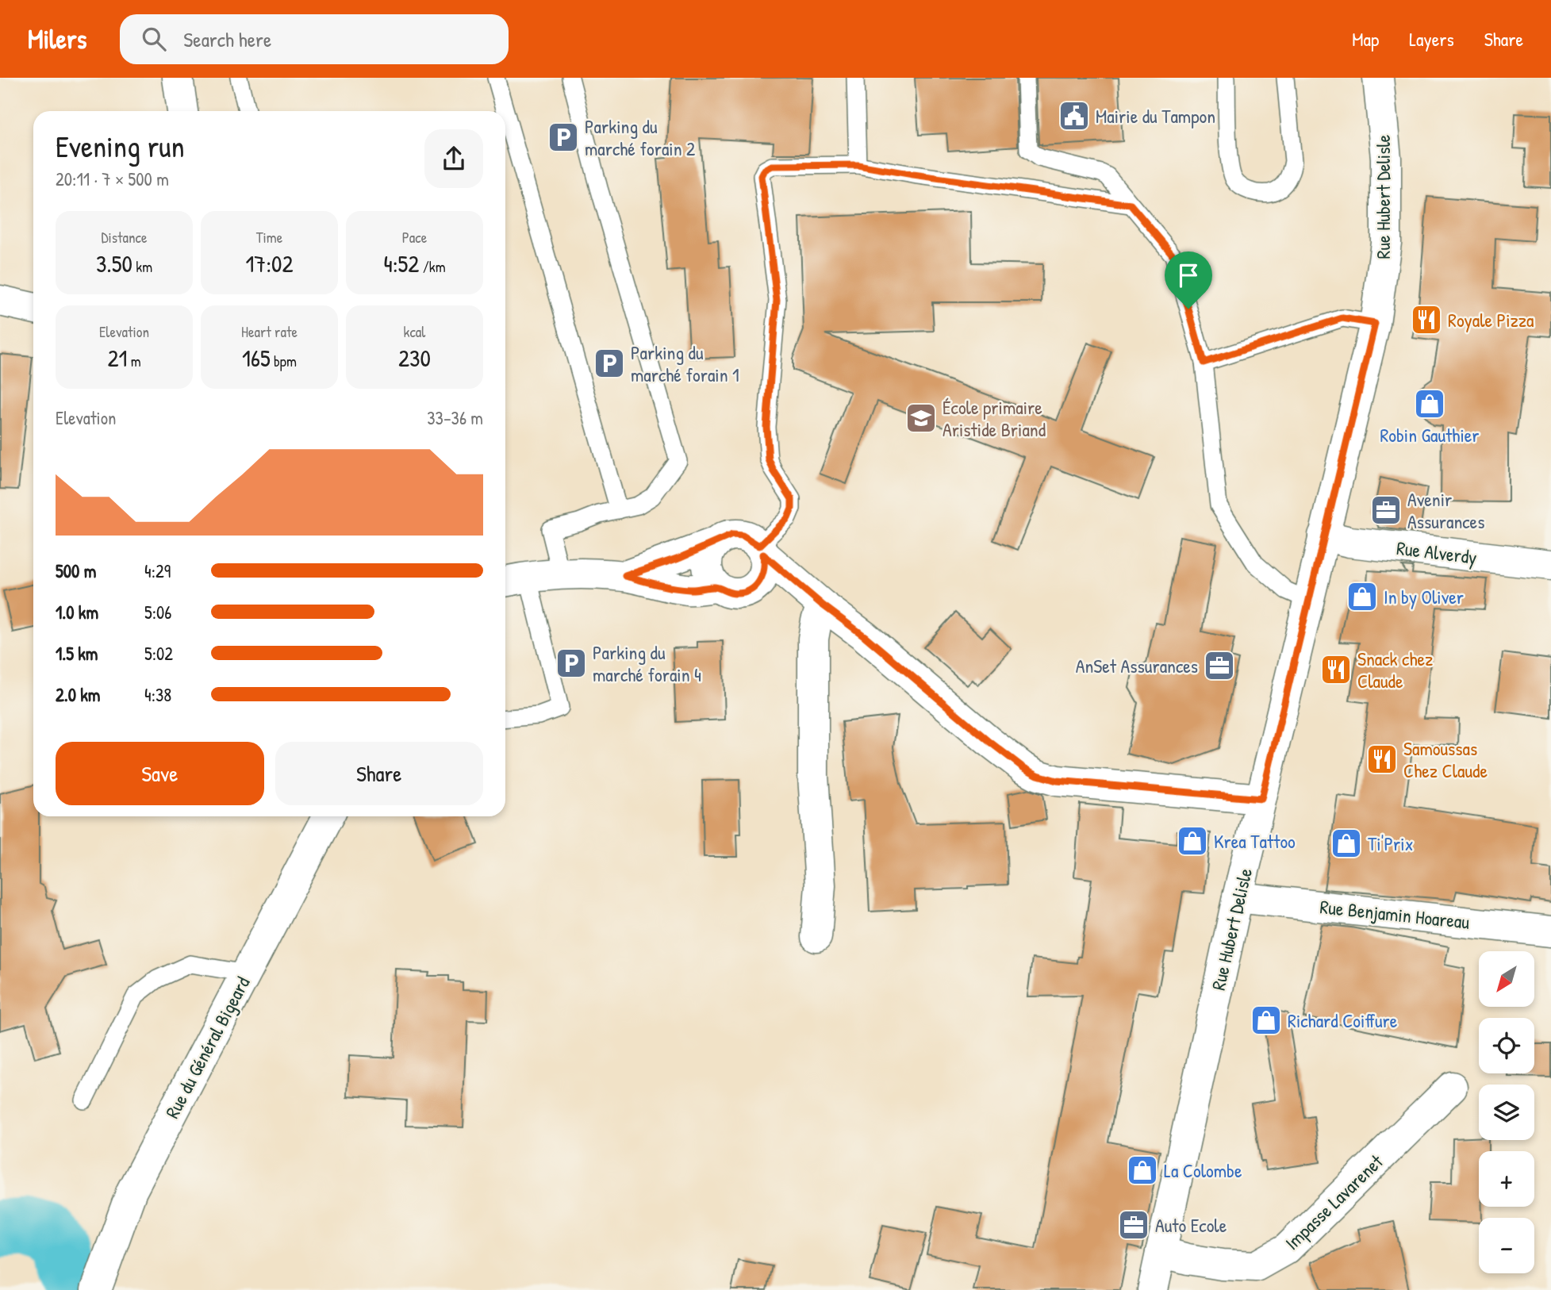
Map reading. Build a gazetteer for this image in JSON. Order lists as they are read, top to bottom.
{
  "streets": {
    "street": [
      "Rue Hubert Delisle",
      "Rue Alverdy",
      "Rue Benjamin Hoareau",
      "Rue du Général Bigeard",
      "Impasse Lavarenet"
    ]
  },
  "crossings": [
    ["Rue Hubert Delisle", "Rue Alverdy"],
    ["Rue Hubert Delisle", "Rue Benjamin Hoareau"],
    ["Rue Hubert Delisle", "Impasse Lavarenet"]
  ],
  "places": {
    "public building": ["Mairie du Tampon"],
    "parking": ["Parking du marché forain 2", "Parking du marché forain 1", "Parking du marché forain 4"],
    "restaurant": ["Royale Pizza", "Snack chez Claude", "Samoussas Chez Claude"],
    "shop": [
      "Robin Gauthier",
      "In by Oliver",
      "Krea Tattoo",
      "Ti'Prix",
      "Richard Coiffure",
      "La Colombe"
    ],
    "school or university": ["École primaire Aristide Briand"],
    "office": ["Avenir Assurances", "AnSet Assurances", "Auto Ecole"]
  },
  "north": "bottom left",
  "page": {
    "header": "Milers",
    "search": "Search here",
    "nav": ["Map", "Layers", "Share"],
    "heading": ["Evening run", "20:11 · 7 × 500 m"],
    "stats": [
      ["Distance", "3.50 km"],
      ["Time", "17:02"],
      ["Pace", "4:52 /km"],
      ["Elevation", "21 m"],
      ["Heart rate", "165 bpm"],
      ["kcal", "230"]
    ],
    "chart": ["Elevation", "33–36 m"],
    "list": [
      {
        "name": "500 m",
        "note": "4:29"
      },
      {
        "name": "1.0 km",
        "note": "5:06"
      },
      {
        "name": "1.5 km",
        "note": "5:02"
      },
      {
        "name": "2.0 km",
        "note": "4:38"
      }
    ],
    "buttons": ["Save", "Share"],
    "map_buttons": ["+", "−"]
  }
}
